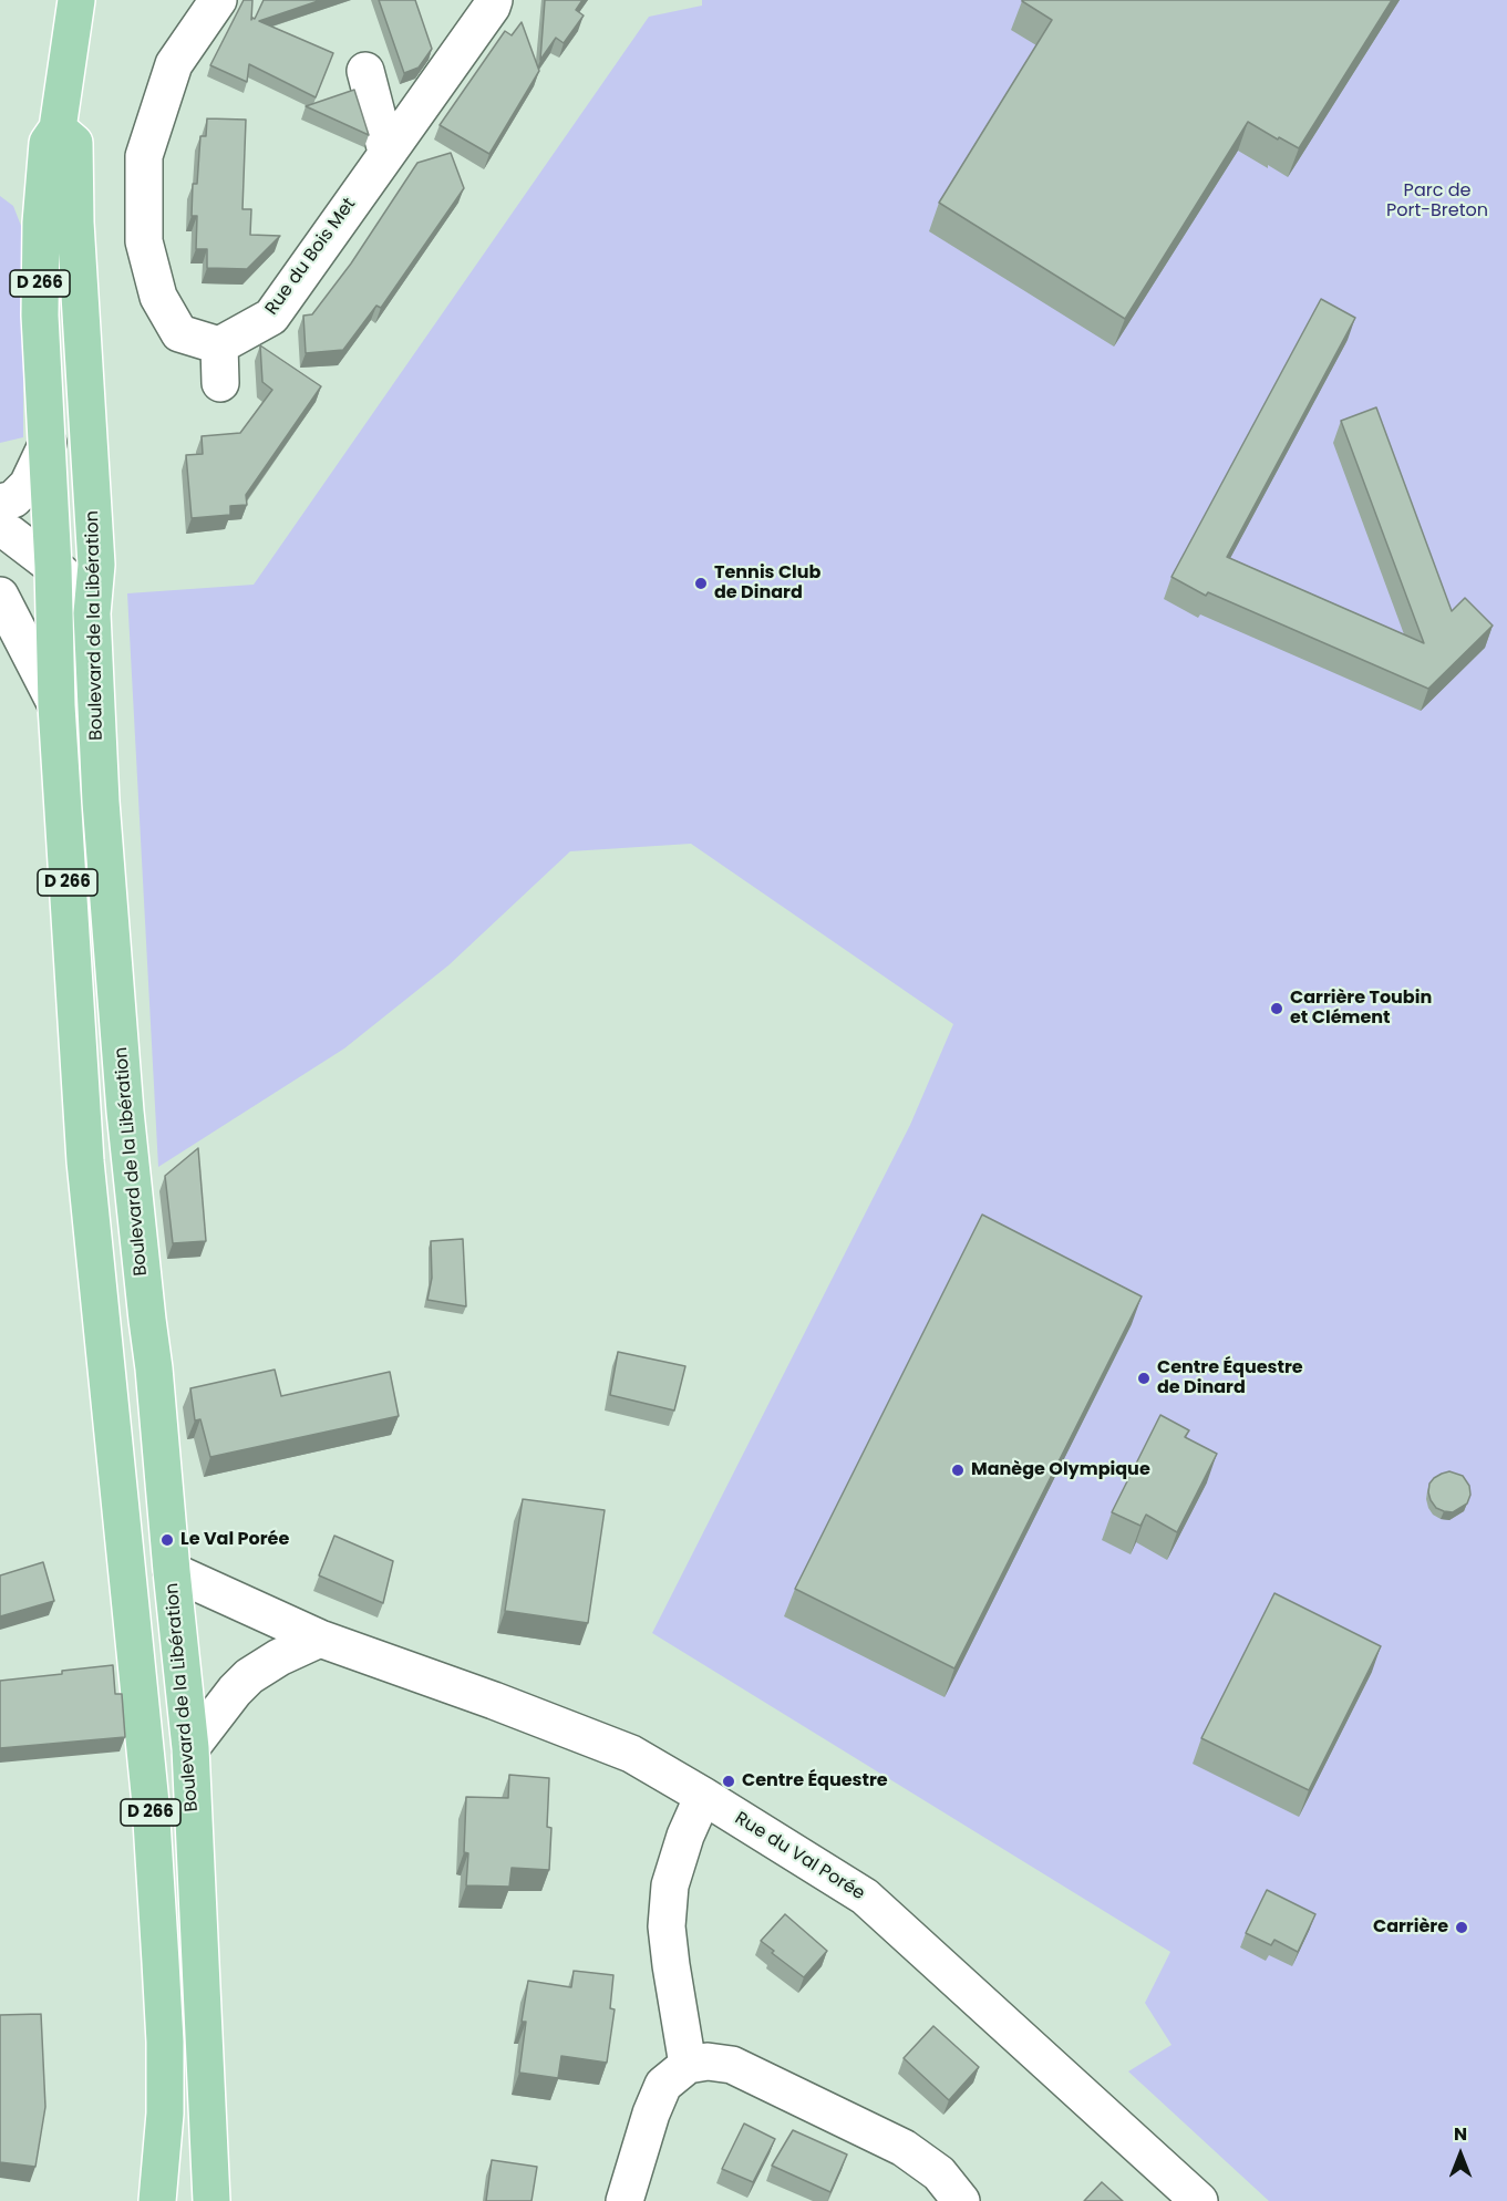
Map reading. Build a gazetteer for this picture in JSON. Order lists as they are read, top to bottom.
{
  "streets": {
    "main road": ["D 266", "Boulevard de la Libération"],
    "street": ["Rue du Bois Met", "Rue du Val Porée"]
  },
  "crossings": [
    ["D 266", "Boulevard de la Libération"],
    ["Boulevard de la Libération", "Rue du Val Porée"]
  ],
  "parks": ["Parc de Port-Breton"],
  "places": [
    "Tennis Club de Dinard",
    "Carrière Toubin et Clément",
    "Centre Équestre de Dinard",
    "Manège Olympique",
    "Le Val Porée",
    "Centre Équestre",
    "Carrière"
  ],
  "north": "top"
}
